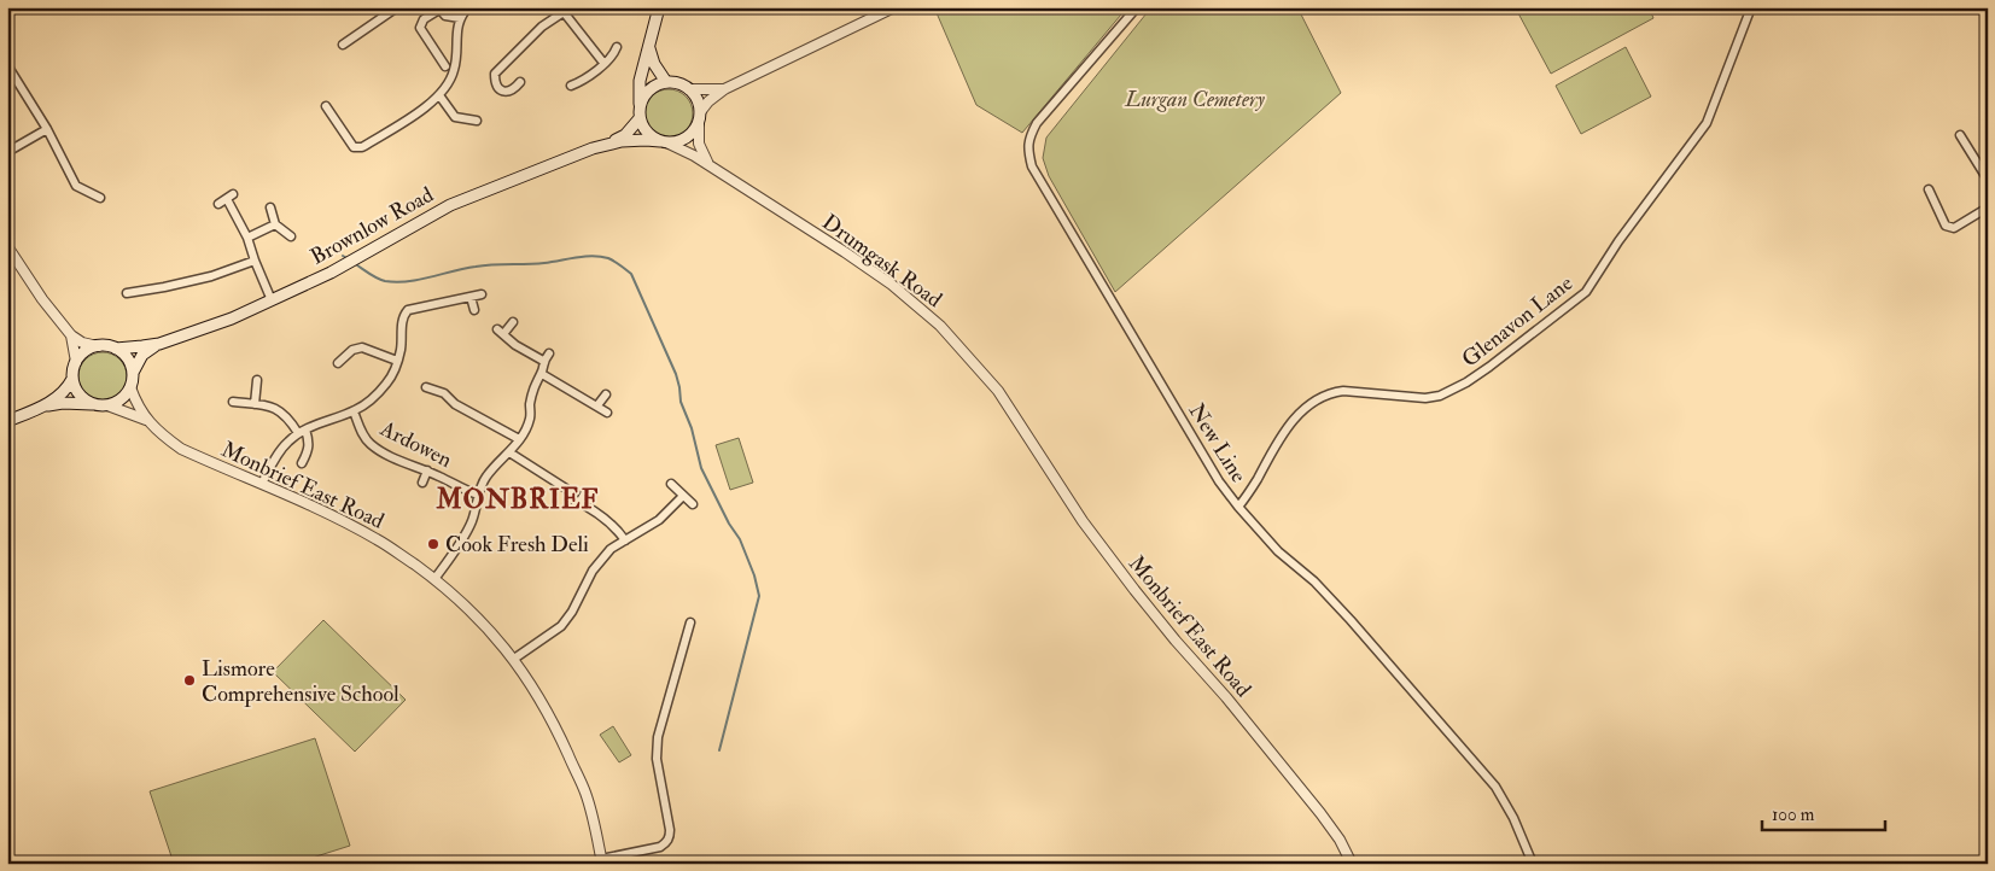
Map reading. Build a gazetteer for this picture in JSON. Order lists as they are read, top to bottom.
{
  "streets": {
    "main road": ["Brownlow Road"],
    "street": [
      "Drumgask Road",
      "Glenavon Lane",
      "New Line",
      "Ardowen",
      "Monbrief East Road"
    ]
  },
  "crossings": [
    ["Brownlow Road", "Drumgask Road"],
    ["Brownlow Road", "Monbrief East Road"],
    ["Drumgask Road", "Monbrief East Road"],
    ["Glenavon Lane", "New Line"],
    ["Ardowen", "Monbrief East Road"]
  ],
  "districts": ["MONBRIEF"],
  "parks": ["Lurgan Cemetery"],
  "places": ["Cook Fresh Deli", "Lismore Comprehensive School"],
  "scale_bar": "100 m"
}
